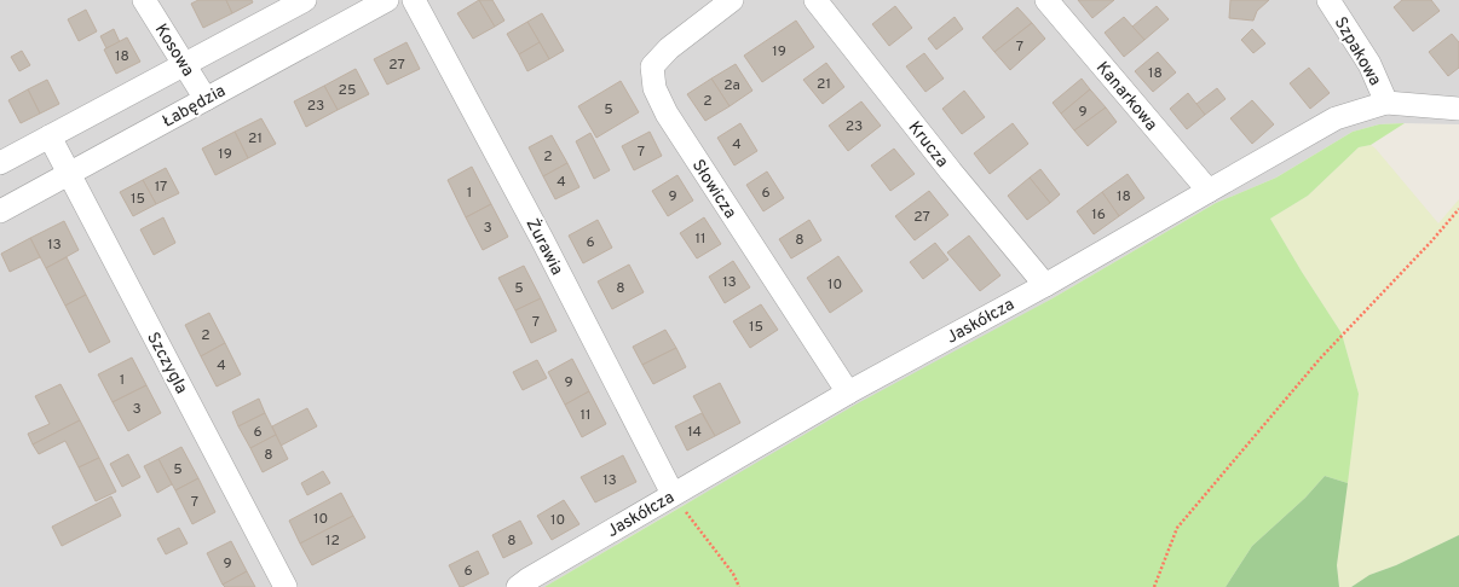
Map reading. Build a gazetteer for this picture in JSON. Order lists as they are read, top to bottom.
{
  "streets": {
    "street": [
      "Kosowa",
      "Szpakowa",
      "Kanarkowa",
      "Łabędzia",
      "Krucza",
      "Słowicza",
      "Żurawia",
      "Jaskółcza",
      "Szczygla"
    ]
  },
  "crossings": [
    ["Kosowa", "Łabędzia"],
    ["Szpakowa", "Jaskółcza"],
    ["Kanarkowa", "Jaskółcza"],
    ["Łabędzia", "Szczygla"],
    ["Krucza", "Jaskółcza"],
    ["Słowicza", "Jaskółcza"],
    ["Żurawia", "Jaskółcza"]
  ],
  "house_numbers": [
    "7",
    "19",
    "18",
    "27",
    "18",
    "21",
    "2a",
    "25",
    "2",
    "23",
    "5",
    "9",
    "23",
    "21",
    "4",
    "7",
    "19",
    "2",
    "4",
    "17",
    "1",
    "6",
    "9",
    "18",
    "15",
    "16",
    "27",
    "3",
    "11",
    "8",
    "6",
    "13",
    "13",
    "10",
    "5",
    "8",
    "7",
    "15",
    "2",
    "4",
    "1",
    "9",
    "3",
    "11",
    "6",
    "14",
    "8",
    "5",
    "13",
    "7",
    "10",
    "10",
    "12",
    "8",
    "9",
    "6"
  ]
}
